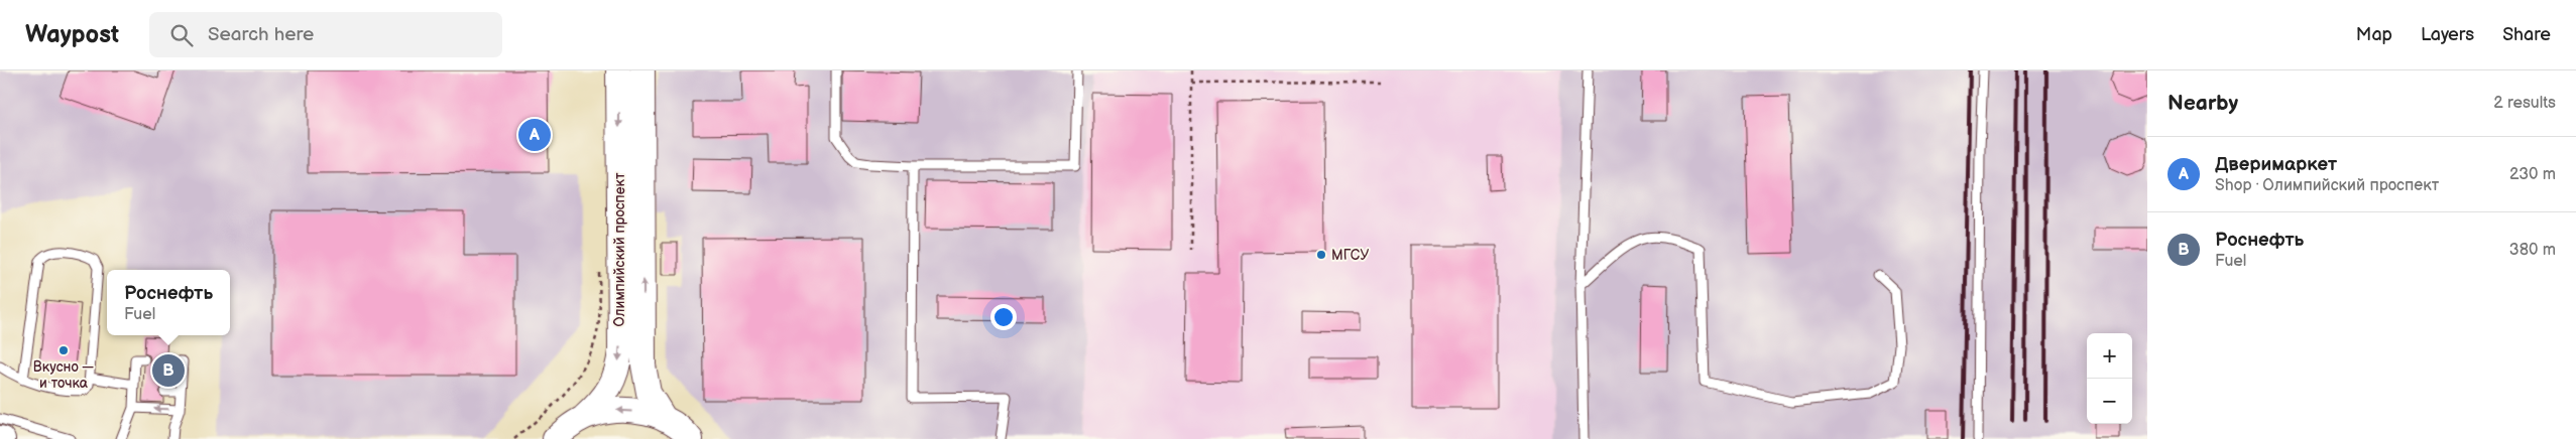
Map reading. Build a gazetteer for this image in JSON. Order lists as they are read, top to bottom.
{
  "streets": {
    "main road": ["Олимпийский проспект"]
  },
  "places": ["МГСУ", "Вкусно — и точка"],
  "page": {
    "header": "Waypost",
    "search": "Search here",
    "nav": ["Map", "Layers", "Share"],
    "heading": ["Nearby", "2 results"],
    "pins": ["A", "B"],
    "list": [
      {
        "mark": "A",
        "name": "Дверимаркет",
        "note": "Shop · Олимпийский проспект",
        "value": "230 m"
      },
      {
        "mark": "B",
        "name": "Роснефть",
        "note": "Fuel",
        "value": "380 m"
      }
    ],
    "popup": ["Роснефть", "Fuel"],
    "map_buttons": ["+", "−"]
  }
}
